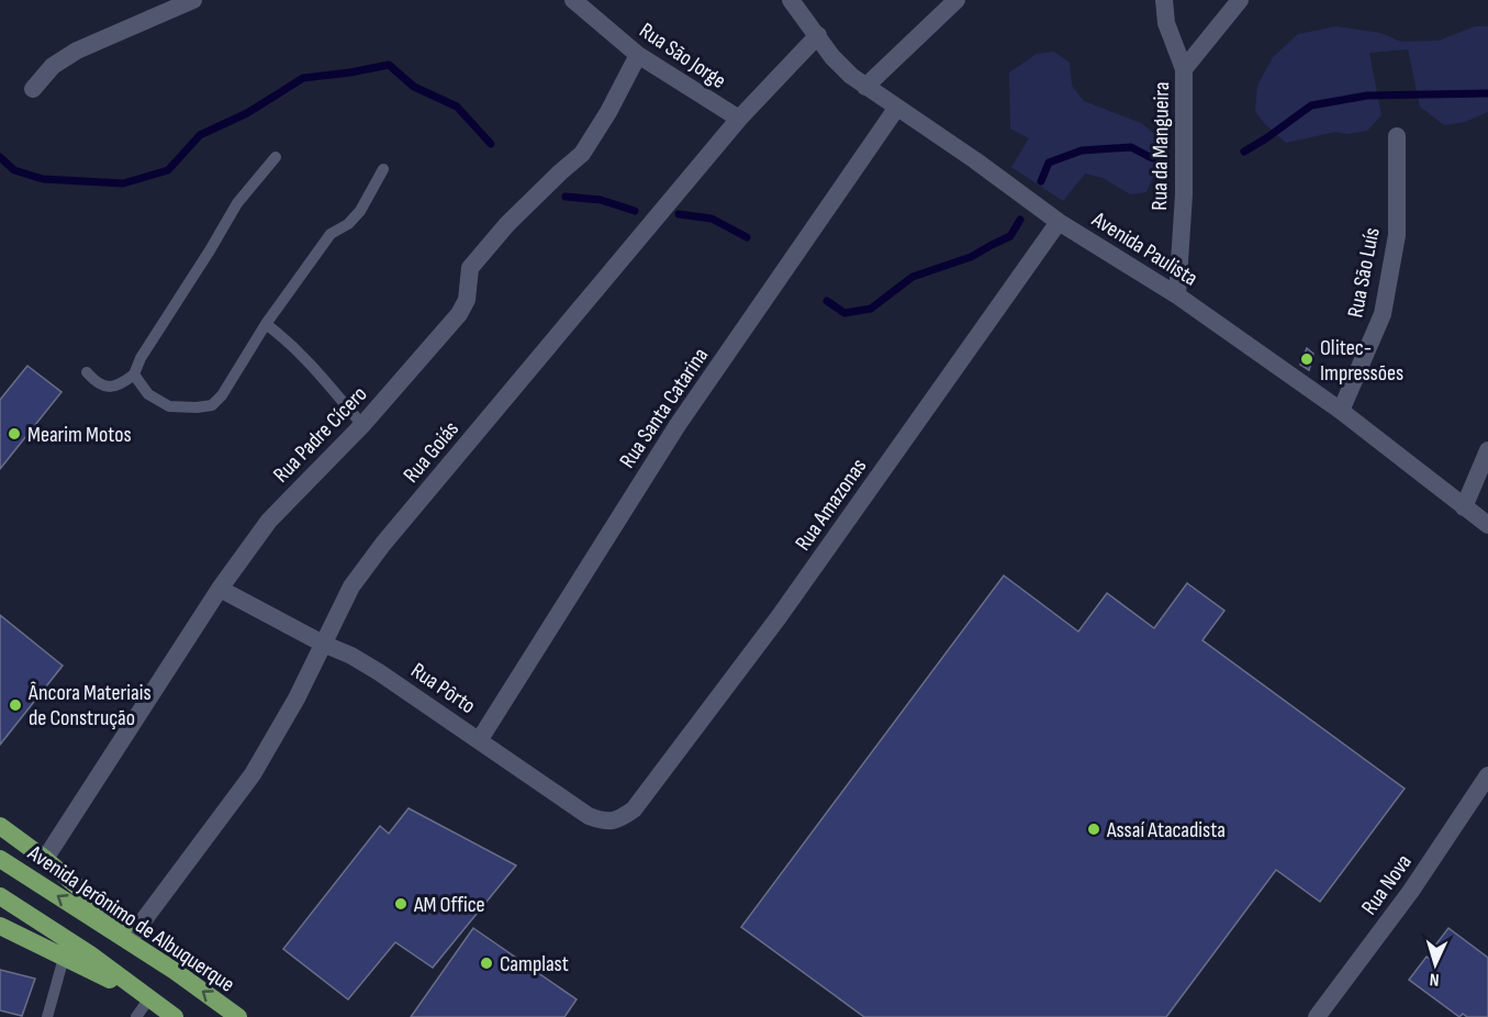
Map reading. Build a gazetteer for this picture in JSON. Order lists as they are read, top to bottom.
{
  "streets": {
    "main road": ["Avenida Jerônimo de Albuquerque"],
    "street": [
      "Rua São Jorge",
      "Rua da Mangueira",
      "Avenida Paulista",
      "Rua São Luís",
      "Rua Santa Catarina",
      "Rua Padre Cícero",
      "Rua Goiás",
      "Rua Amazonas",
      "Rua Pôrto",
      "Rua Nova"
    ]
  },
  "crossings": [
    ["Rua São Jorge", "Rua Padre Cícero"],
    ["Rua São Jorge", "Rua Goiás"],
    ["Rua da Mangueira", "Avenida Paulista"],
    ["Avenida Paulista", "Rua São Luís"],
    ["Avenida Paulista", "Rua Santa Catarina"],
    ["Avenida Paulista", "Rua Goiás"],
    ["Avenida Paulista", "Rua Amazonas"],
    ["Rua Santa Catarina", "Rua Pôrto"],
    ["Rua Padre Cícero", "Rua Pôrto"],
    ["Rua Goiás", "Rua Pôrto"],
    ["Rua Amazonas", "Rua Pôrto"]
  ],
  "places": [
    "Olitec- Impressões",
    "Mearim Motos",
    "Âncora Materiais de Construção",
    "Assaí Atacadista",
    "AM Office",
    "Camplast"
  ],
  "north": "bottom"
}
